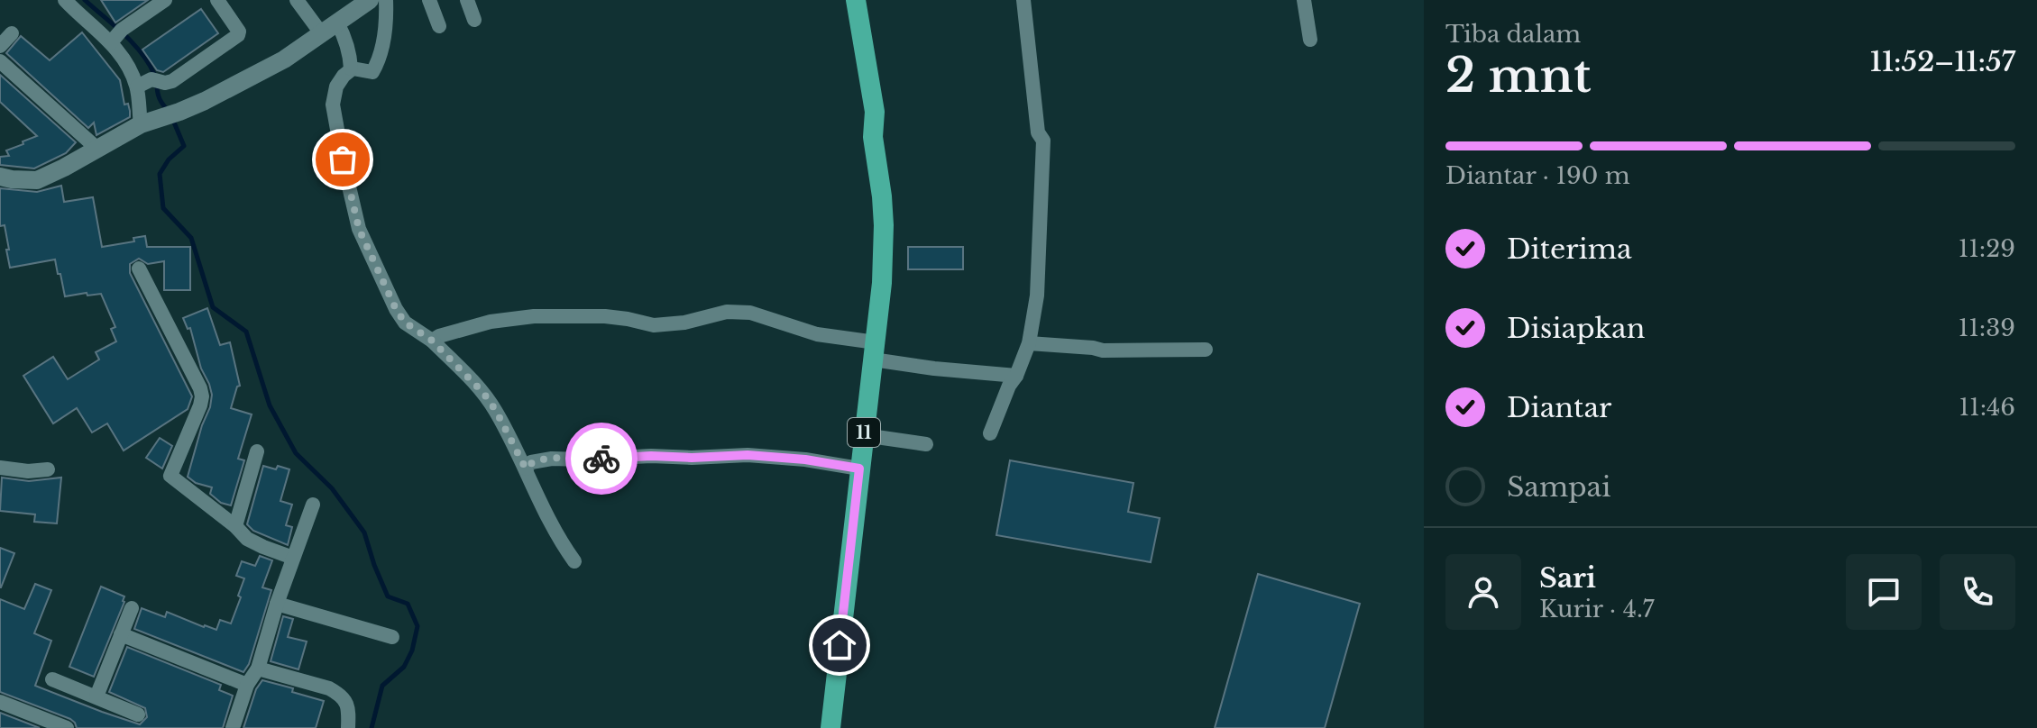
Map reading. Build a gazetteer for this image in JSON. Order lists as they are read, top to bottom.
{
  "streets": {
    "highway": ["11"]
  },
  "page": {
    "heading": ["2 mnt", "Tiba dalam", "11:52–11:57"],
    "panel": ["Sari", "Kurir · 4.7"],
    "bar": "Diantar · 190 m",
    "list": [
      ["Diterima", "11:29"],
      ["Disiapkan", "11:39"],
      ["Diantar", "11:46"],
      "Sampai"
    ]
  }
}
